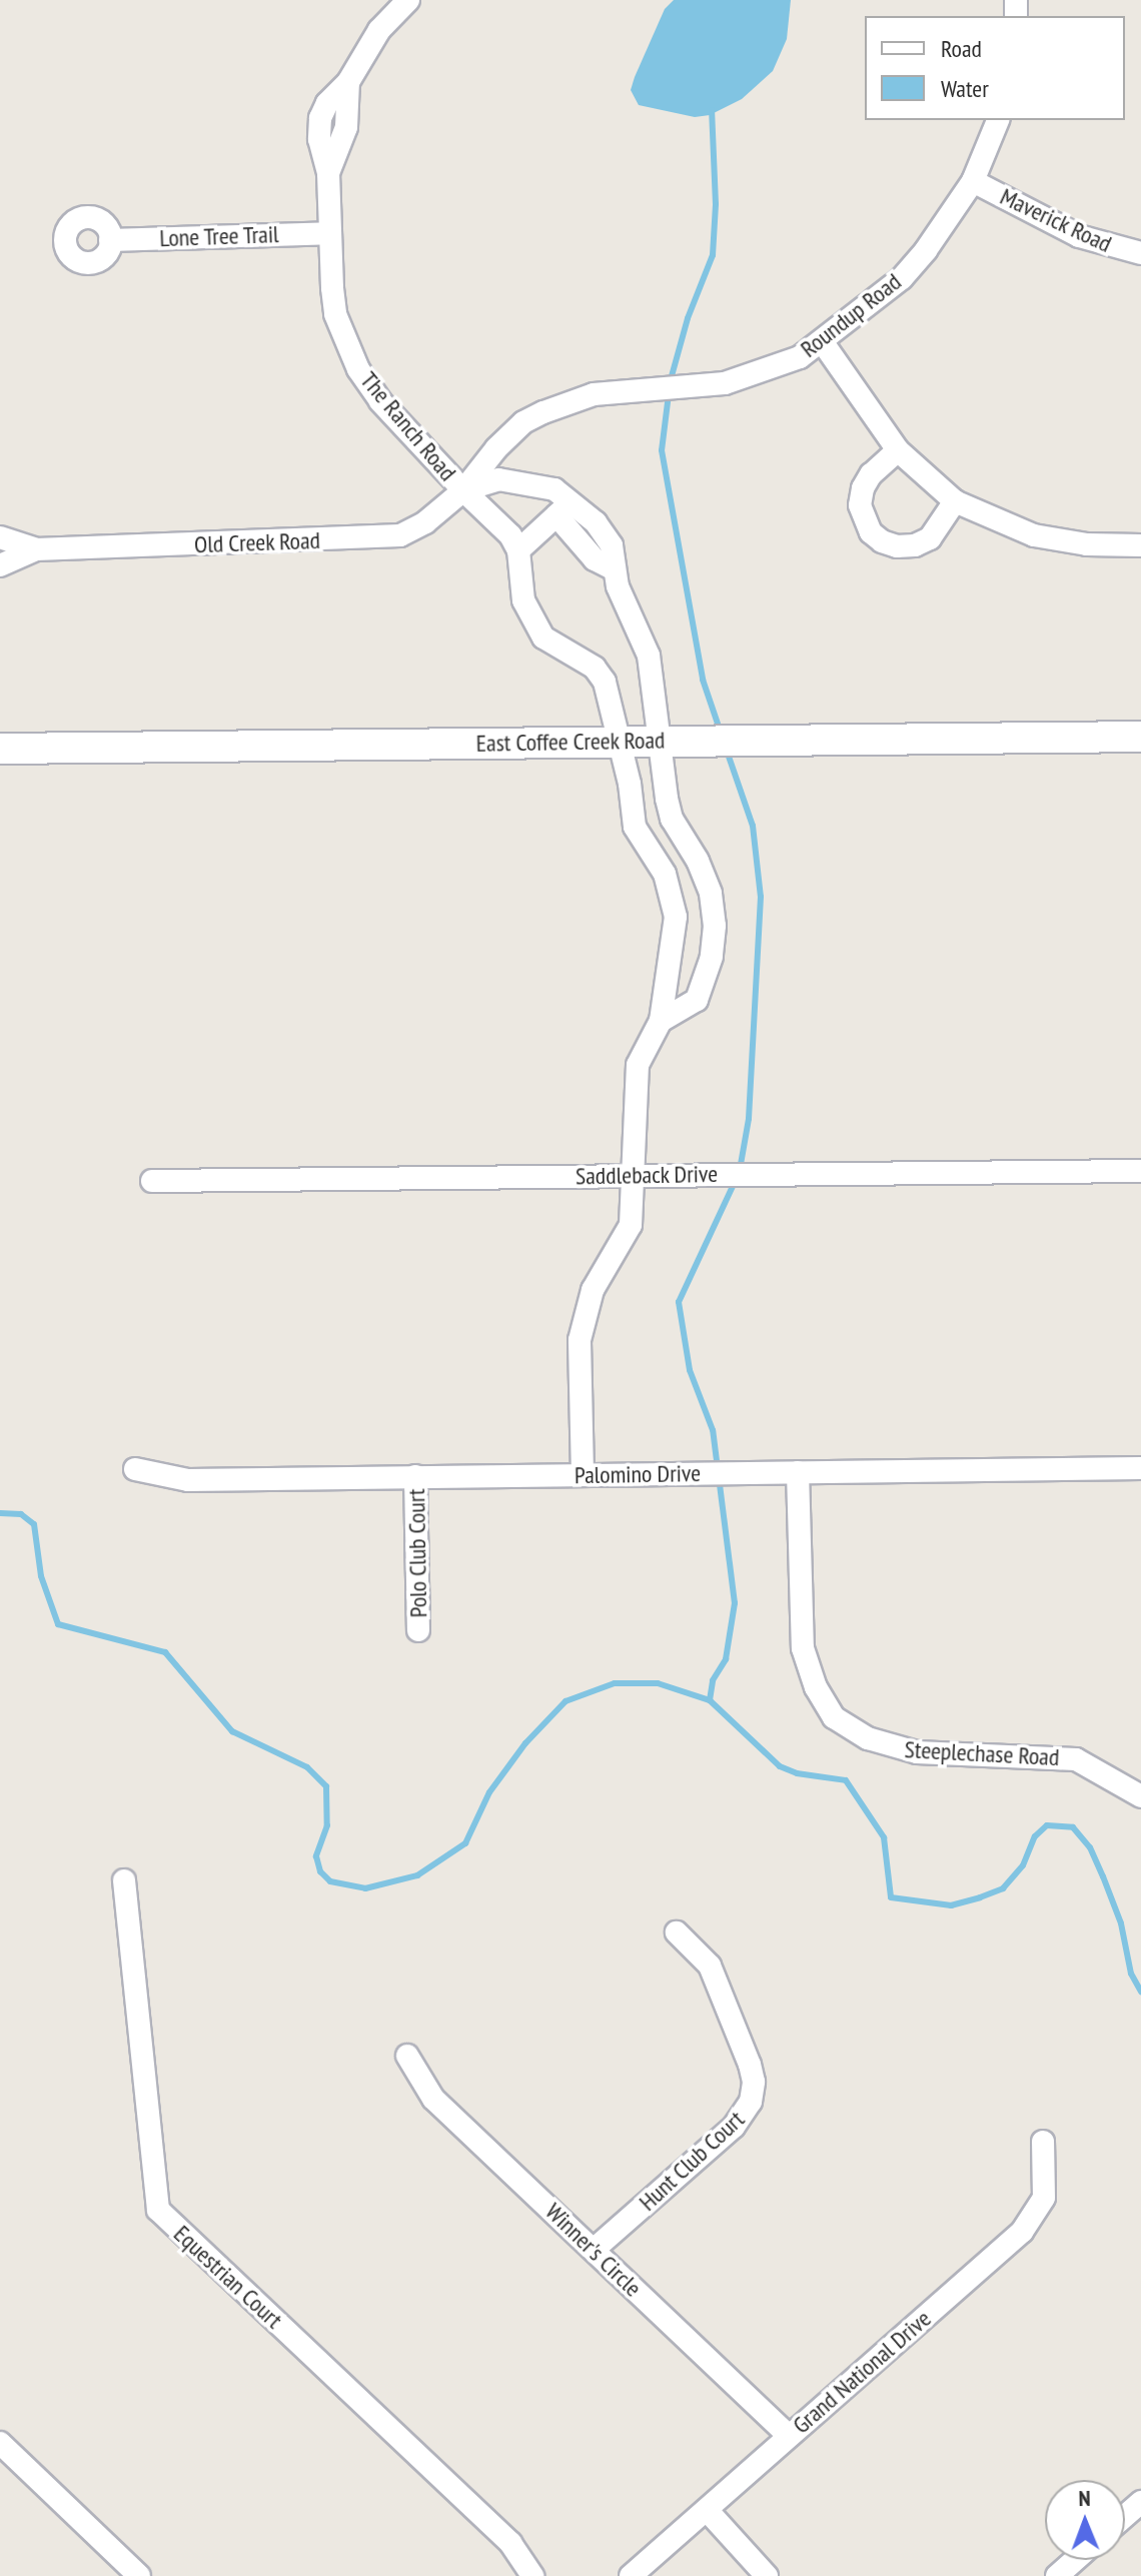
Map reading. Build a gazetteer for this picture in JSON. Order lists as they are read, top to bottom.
{
  "streets": {
    "street": [
      "Maverick Road",
      "Lone Tree Trail",
      "Roundup Road",
      "The Ranch Road",
      "Old Creek Road",
      "East Coffee Creek Road",
      "Saddleback Drive",
      "Palomino Drive",
      "Polo Club Court",
      "Steeplechase Road",
      "Hunt Club Court",
      "Winner's Circle",
      "Equestrian Court",
      "Grand National Drive"
    ]
  },
  "crossings": [
    ["Maverick Road", "Roundup Road"],
    ["Lone Tree Trail", "The Ranch Road"],
    ["Roundup Road", "The Ranch Road"],
    ["Roundup Road", "Old Creek Road"],
    ["The Ranch Road", "Old Creek Road"],
    ["The Ranch Road", "East Coffee Creek Road"],
    ["Palomino Drive", "Polo Club Court"],
    ["Palomino Drive", "Steeplechase Road"],
    ["Hunt Club Court", "Winner's Circle"],
    ["Winner's Circle", "Grand National Drive"]
  ],
  "legend": ["Road", "Water"],
  "north": "top"
}
